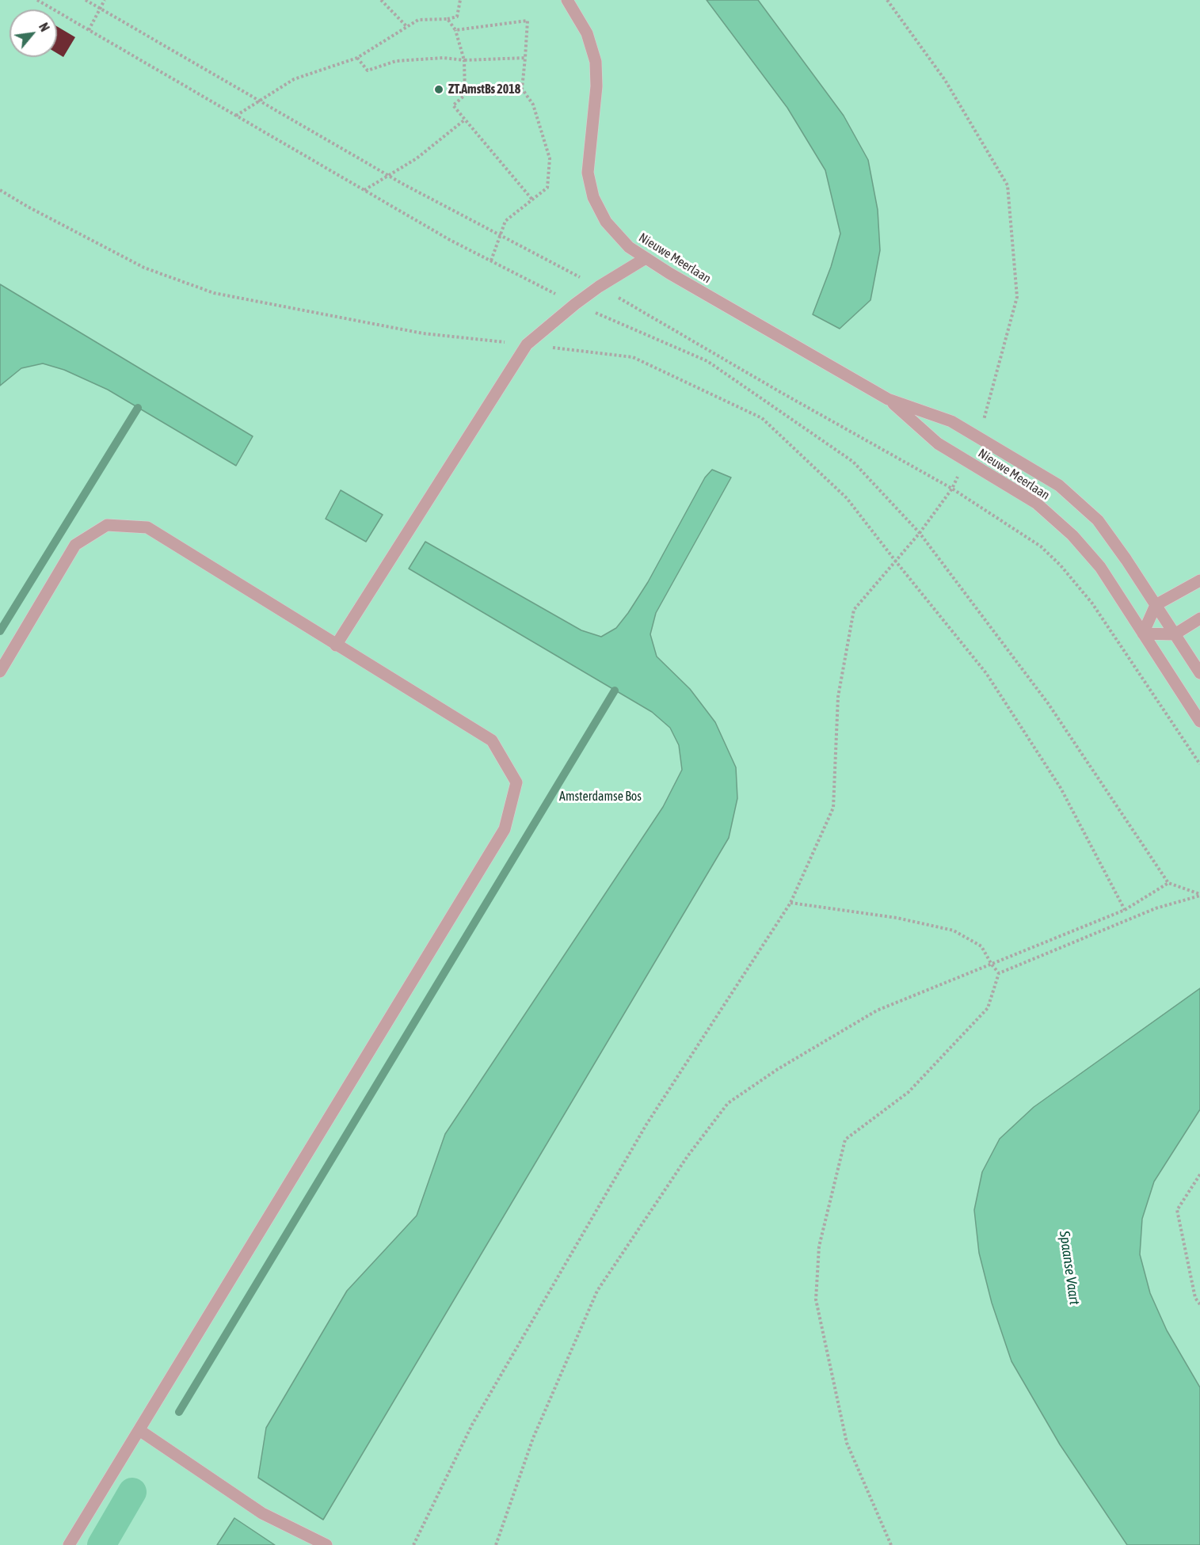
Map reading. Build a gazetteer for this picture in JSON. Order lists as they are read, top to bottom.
{
  "streets": {
    "street": ["Nieuwe Meerlaan"]
  },
  "water": ["Spaanse Vaart"],
  "parks": ["Amsterdamse Bos"],
  "places": ["ZT.AmstBs 2018"],
  "north": "top right"
}
